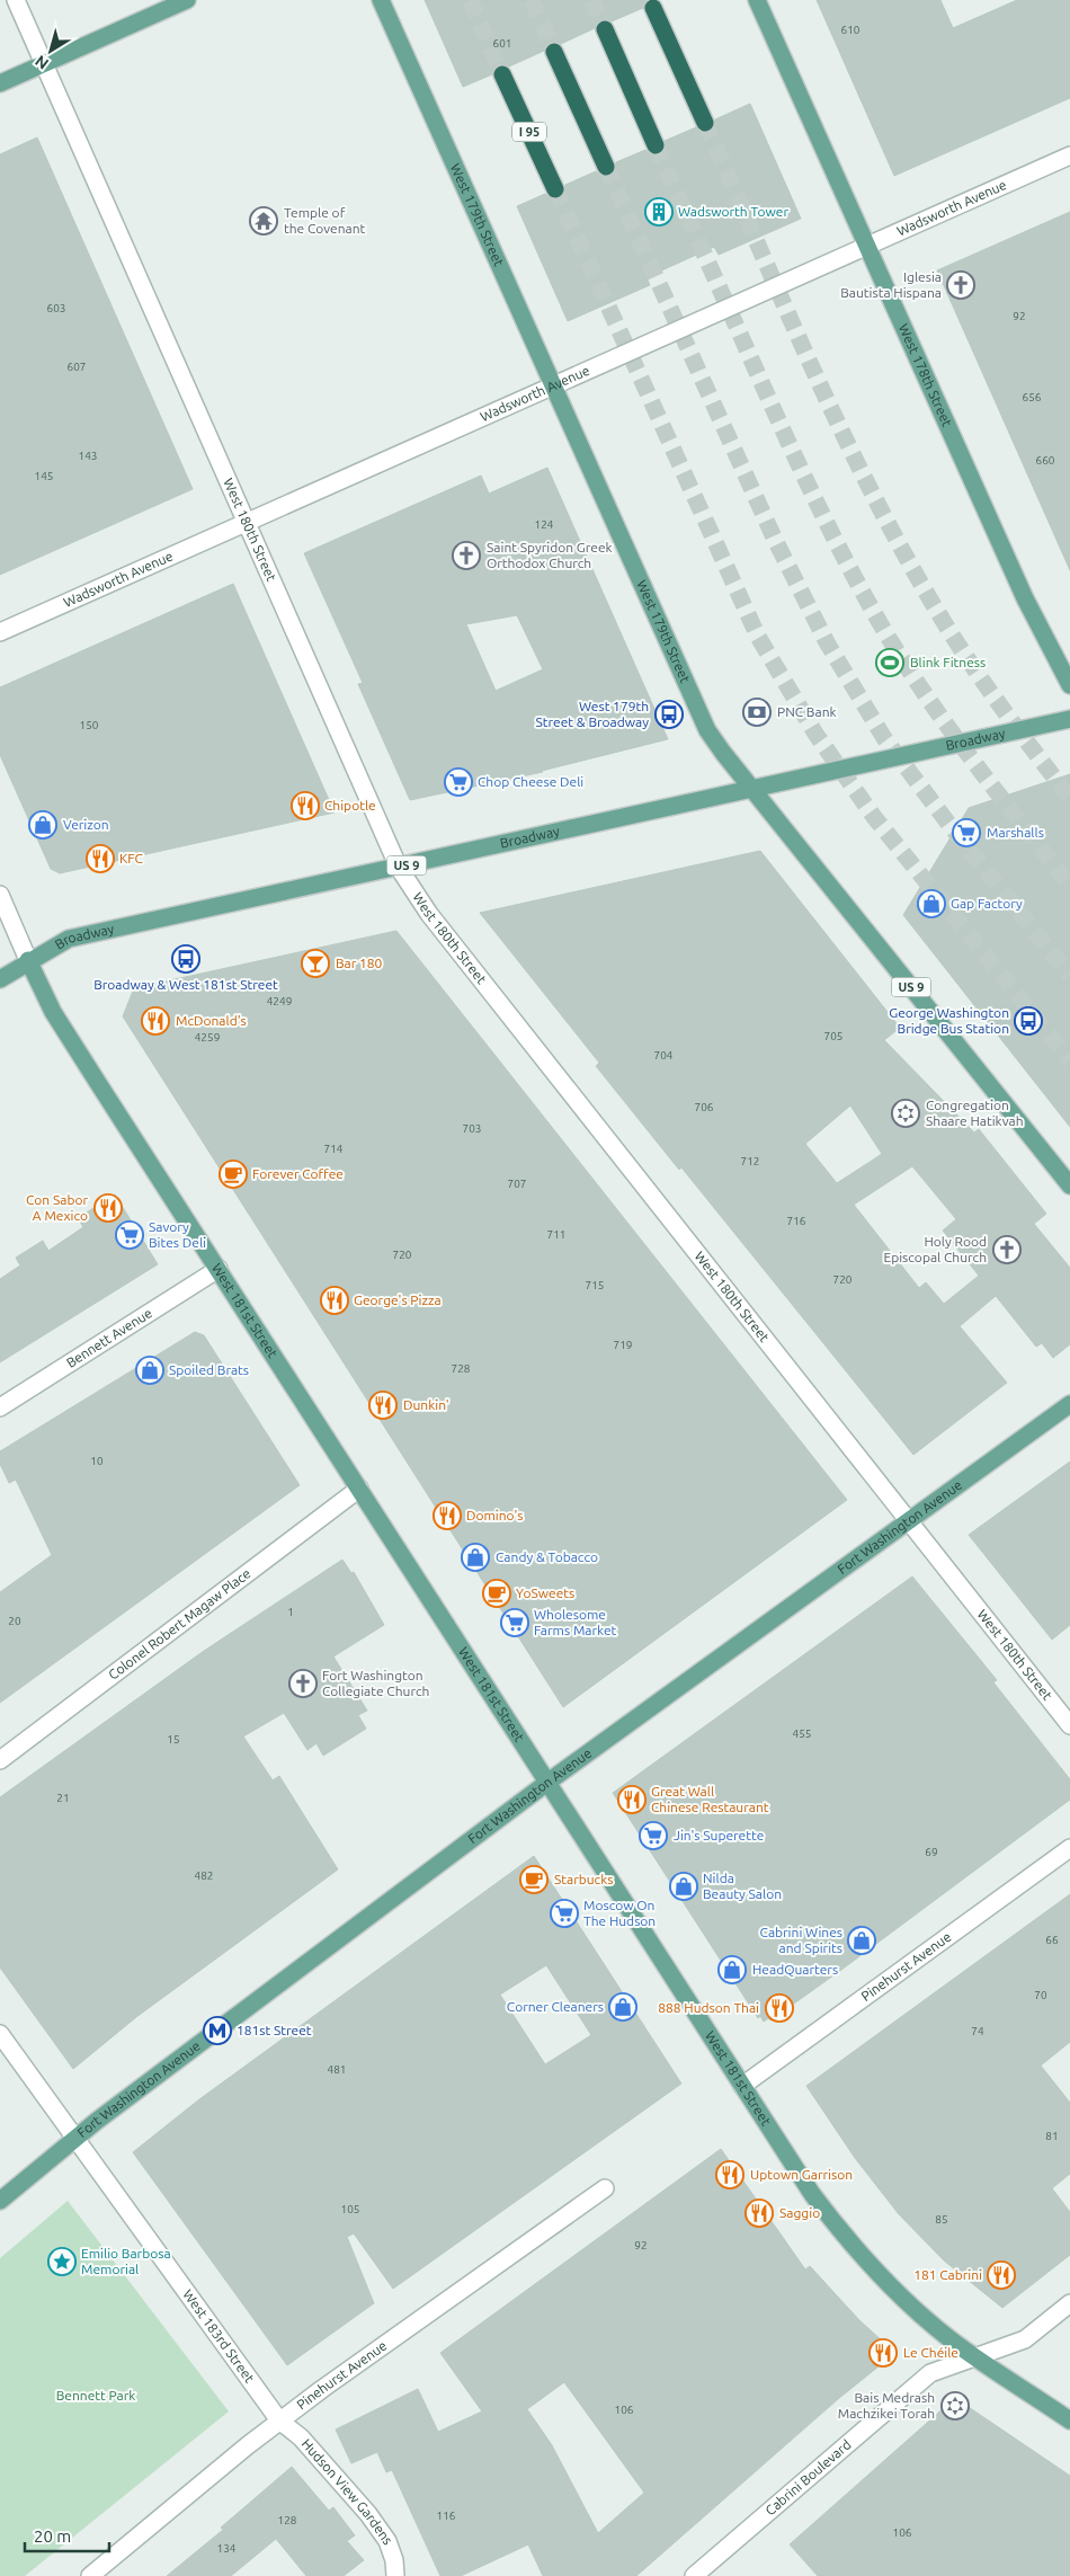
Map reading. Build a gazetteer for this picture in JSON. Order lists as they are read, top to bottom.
{
  "streets": {
    "highway": ["I 95"],
    "main road": [
      "West 179th Street",
      "West 178th Street",
      "Broadway",
      "US 9",
      "West 181st Street",
      "Fort Washington Avenue"
    ],
    "street": [
      "Wadsworth Avenue",
      "West 180th Street",
      "Bennett Avenue",
      "Colonel Robert Magaw Place",
      "Pinehurst Avenue",
      "West 183rd Street",
      "Cabrini Boulevard",
      "Hudson View Gardens"
    ]
  },
  "crossings": [
    ["Wadsworth Avenue", "West 179th Street"],
    ["Wadsworth Avenue", "West 178th Street"],
    ["Wadsworth Avenue", "West 180th Street"],
    ["West 179th Street", "Broadway"],
    ["West 180th Street", "Broadway"],
    ["West 180th Street", "Fort Washington Avenue"],
    ["Broadway", "West 181st Street"],
    ["West 181st Street", "Bennett Avenue"],
    ["West 181st Street", "Fort Washington Avenue"],
    ["West 181st Street", "Colonel Robert Magaw Place"],
    ["West 181st Street", "Pinehurst Avenue"],
    ["West 181st Street", "Cabrini Boulevard"],
    ["Fort Washington Avenue", "West 183rd Street"],
    ["Pinehurst Avenue", "West 183rd Street"],
    ["Pinehurst Avenue", "Hudson View Gardens"],
    ["West 183rd Street", "Hudson View Gardens"]
  ],
  "parks": ["Bennett Park"],
  "places": {
    "building": ["Wadsworth Tower"],
    "temple": ["Temple of the Covenant"],
    "church": [
      "Iglesia Bautista Hispana",
      "Saint Spyridon Greek Orthodox Church",
      "Holy Rood Episcopal Church",
      "Fort Washington Collegiate Church"
    ],
    "sports": ["Blink Fitness"],
    "bank": ["PNC Bank"],
    "bus stop": ["West 179th Street & Broadway", "Broadway & West 181st Street", "George Washington Bridge Bus Station"],
    "supermarket": [
      "Chop Cheese Deli",
      "Marshalls",
      "Savory Bites Deli",
      "Wholesome Farms Market",
      "Jin's Superette",
      "Moscow On The Hudson"
    ],
    "restaurant": [
      "Chipotle",
      "KFC",
      "McDonald's",
      "Con Sabor A Mexico",
      "George's Pizza",
      "Dunkin'",
      "Domino's",
      "Great Wall Chinese Restaurant",
      "888 Hudson Thai",
      "Uptown Garrison",
      "Saggio",
      "181 Cabrini",
      "Le Chéile"
    ],
    "shop": [
      "Verizon",
      "Gap Factory",
      "Spoiled Brats",
      "Candy & Tobacco",
      "Nilda Beauty Salon",
      "Cabrini Wines and Spirits",
      "HeadQuarters",
      "Corner Cleaners"
    ],
    "bar": ["Bar 180"],
    "synagogue": ["Congregation Shaare Hatikvah", "Bais Medrash Machzikei Torah"],
    "cafe": ["Forever Coffee", "YoSweets", "Starbucks"],
    "metro station": ["181st Street"],
    "place": ["Emilio Barbosa Memorial"]
  },
  "house_numbers": [
    "610",
    "601",
    "603",
    "92",
    "607",
    "656",
    "143",
    "660",
    "145",
    "124",
    "150",
    "4249",
    "705",
    "4259",
    "704",
    "706",
    "703",
    "714",
    "712",
    "707",
    "716",
    "711",
    "720",
    "720",
    "715",
    "719",
    "728",
    "10",
    "1",
    "20",
    "455",
    "15",
    "21",
    "69",
    "482",
    "66",
    "70",
    "74",
    "481",
    "81",
    "105",
    "85",
    "92",
    "106",
    "116",
    "128",
    "106",
    "134"
  ],
  "scale_bar": "20 m",
  "north": "bottom left"
}
